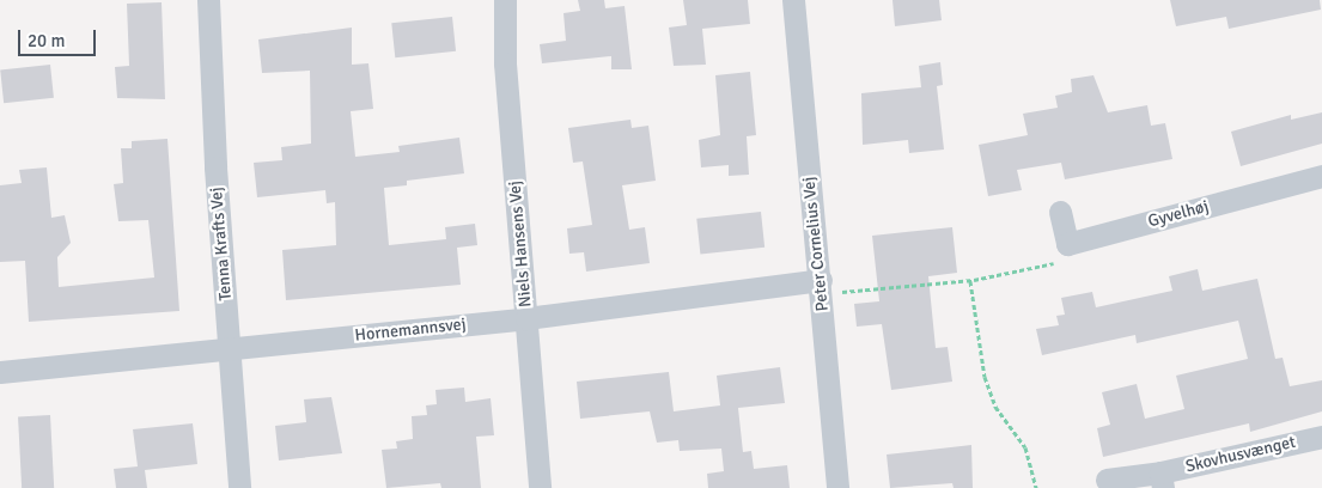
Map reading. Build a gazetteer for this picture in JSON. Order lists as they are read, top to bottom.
{
  "streets": {
    "street": [
      "Gyvelhøj",
      "Tenna Krafts Vej",
      "Niels Hansens Vej",
      "Peter Cornelius Vej",
      "Hornemannsvej",
      "Skovhusvænget"
    ]
  },
  "crossings": [
    ["Tenna Krafts Vej", "Hornemannsvej"],
    ["Niels Hansens Vej", "Hornemannsvej"],
    ["Peter Cornelius Vej", "Hornemannsvej"]
  ],
  "scale_bar": "20 m"
}
